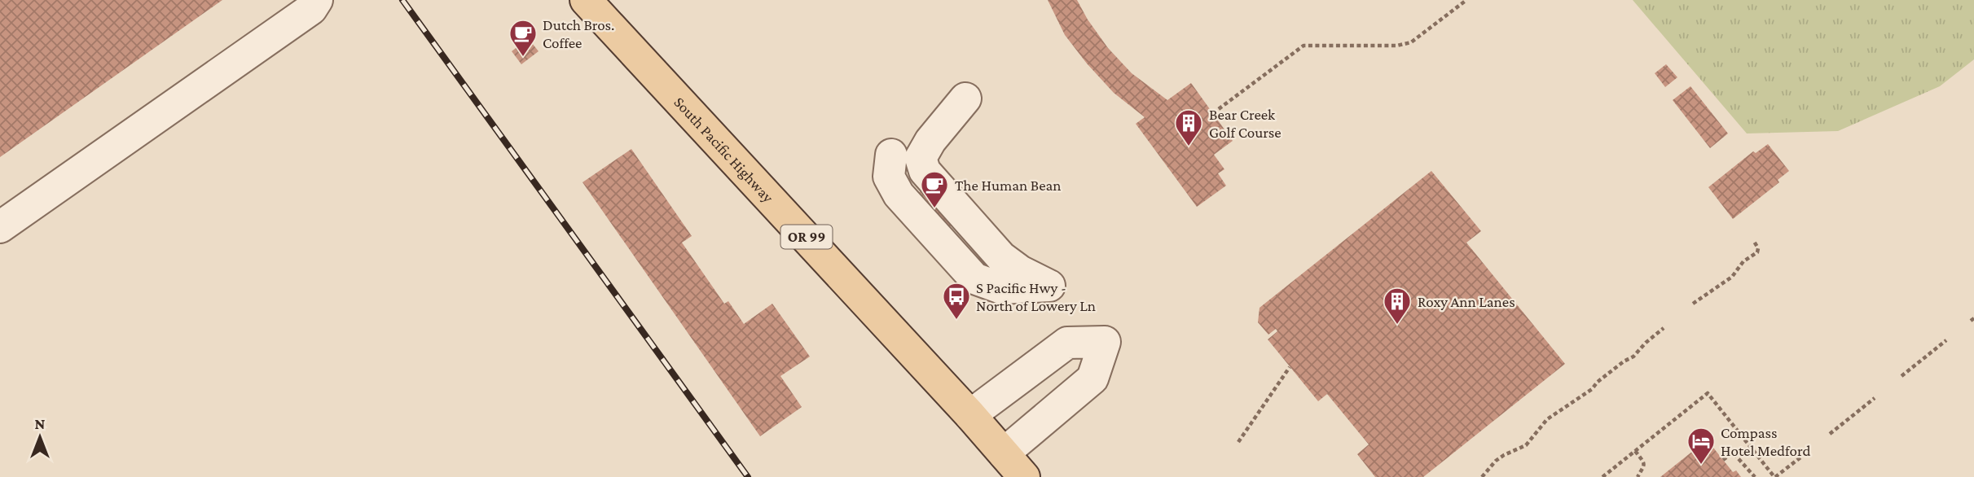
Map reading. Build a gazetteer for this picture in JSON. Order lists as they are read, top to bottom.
{
  "streets": {
    "main road": ["South Pacific Highway", "OR 99"]
  },
  "places": {
    "cafe": ["Dutch Bros. Coffee", "The Human Bean"],
    "building": ["Bear Creek Golf Course", "Roxy Ann Lanes"],
    "bus stop": ["S Pacific Hwy - North of Lowery Ln"],
    "hotel": ["Compass Hotel Medford"]
  },
  "north": "top"
}
